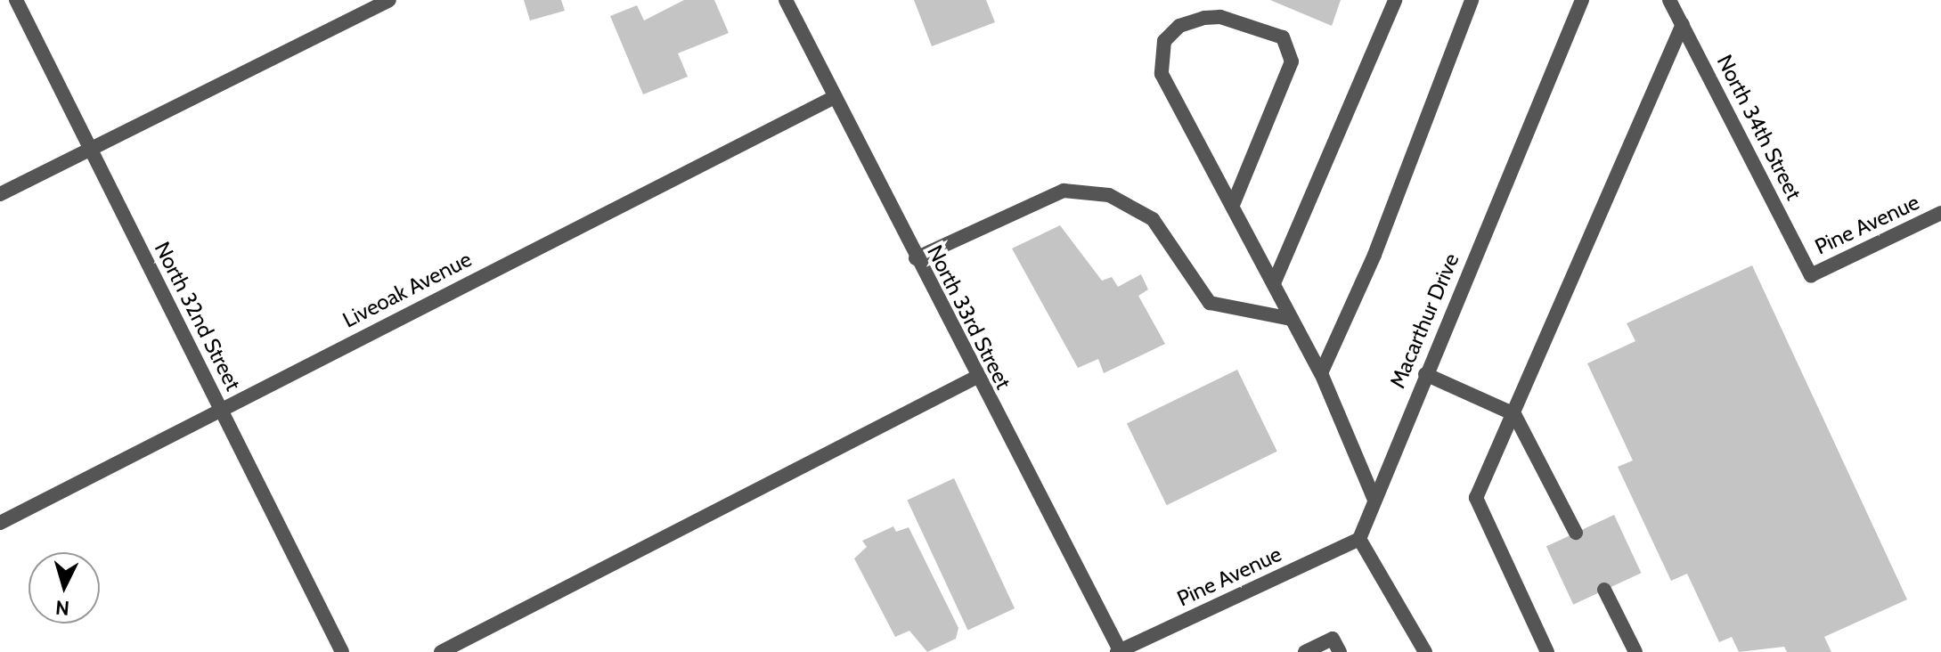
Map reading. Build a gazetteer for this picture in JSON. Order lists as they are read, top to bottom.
{
  "streets": {
    "street": [
      "North 34th Street",
      "Pine Avenue",
      "Liveoak Avenue",
      "North 32nd Street",
      "North 33rd Street",
      "Macarthur Drive"
    ]
  },
  "crossings": [
    ["North 34th Street", "Pine Avenue"],
    ["Pine Avenue", "North 33rd Street"],
    ["Pine Avenue", "Macarthur Drive"],
    ["Liveoak Avenue", "North 32nd Street"],
    ["Liveoak Avenue", "North 33rd Street"]
  ],
  "north": "bottom"
}
